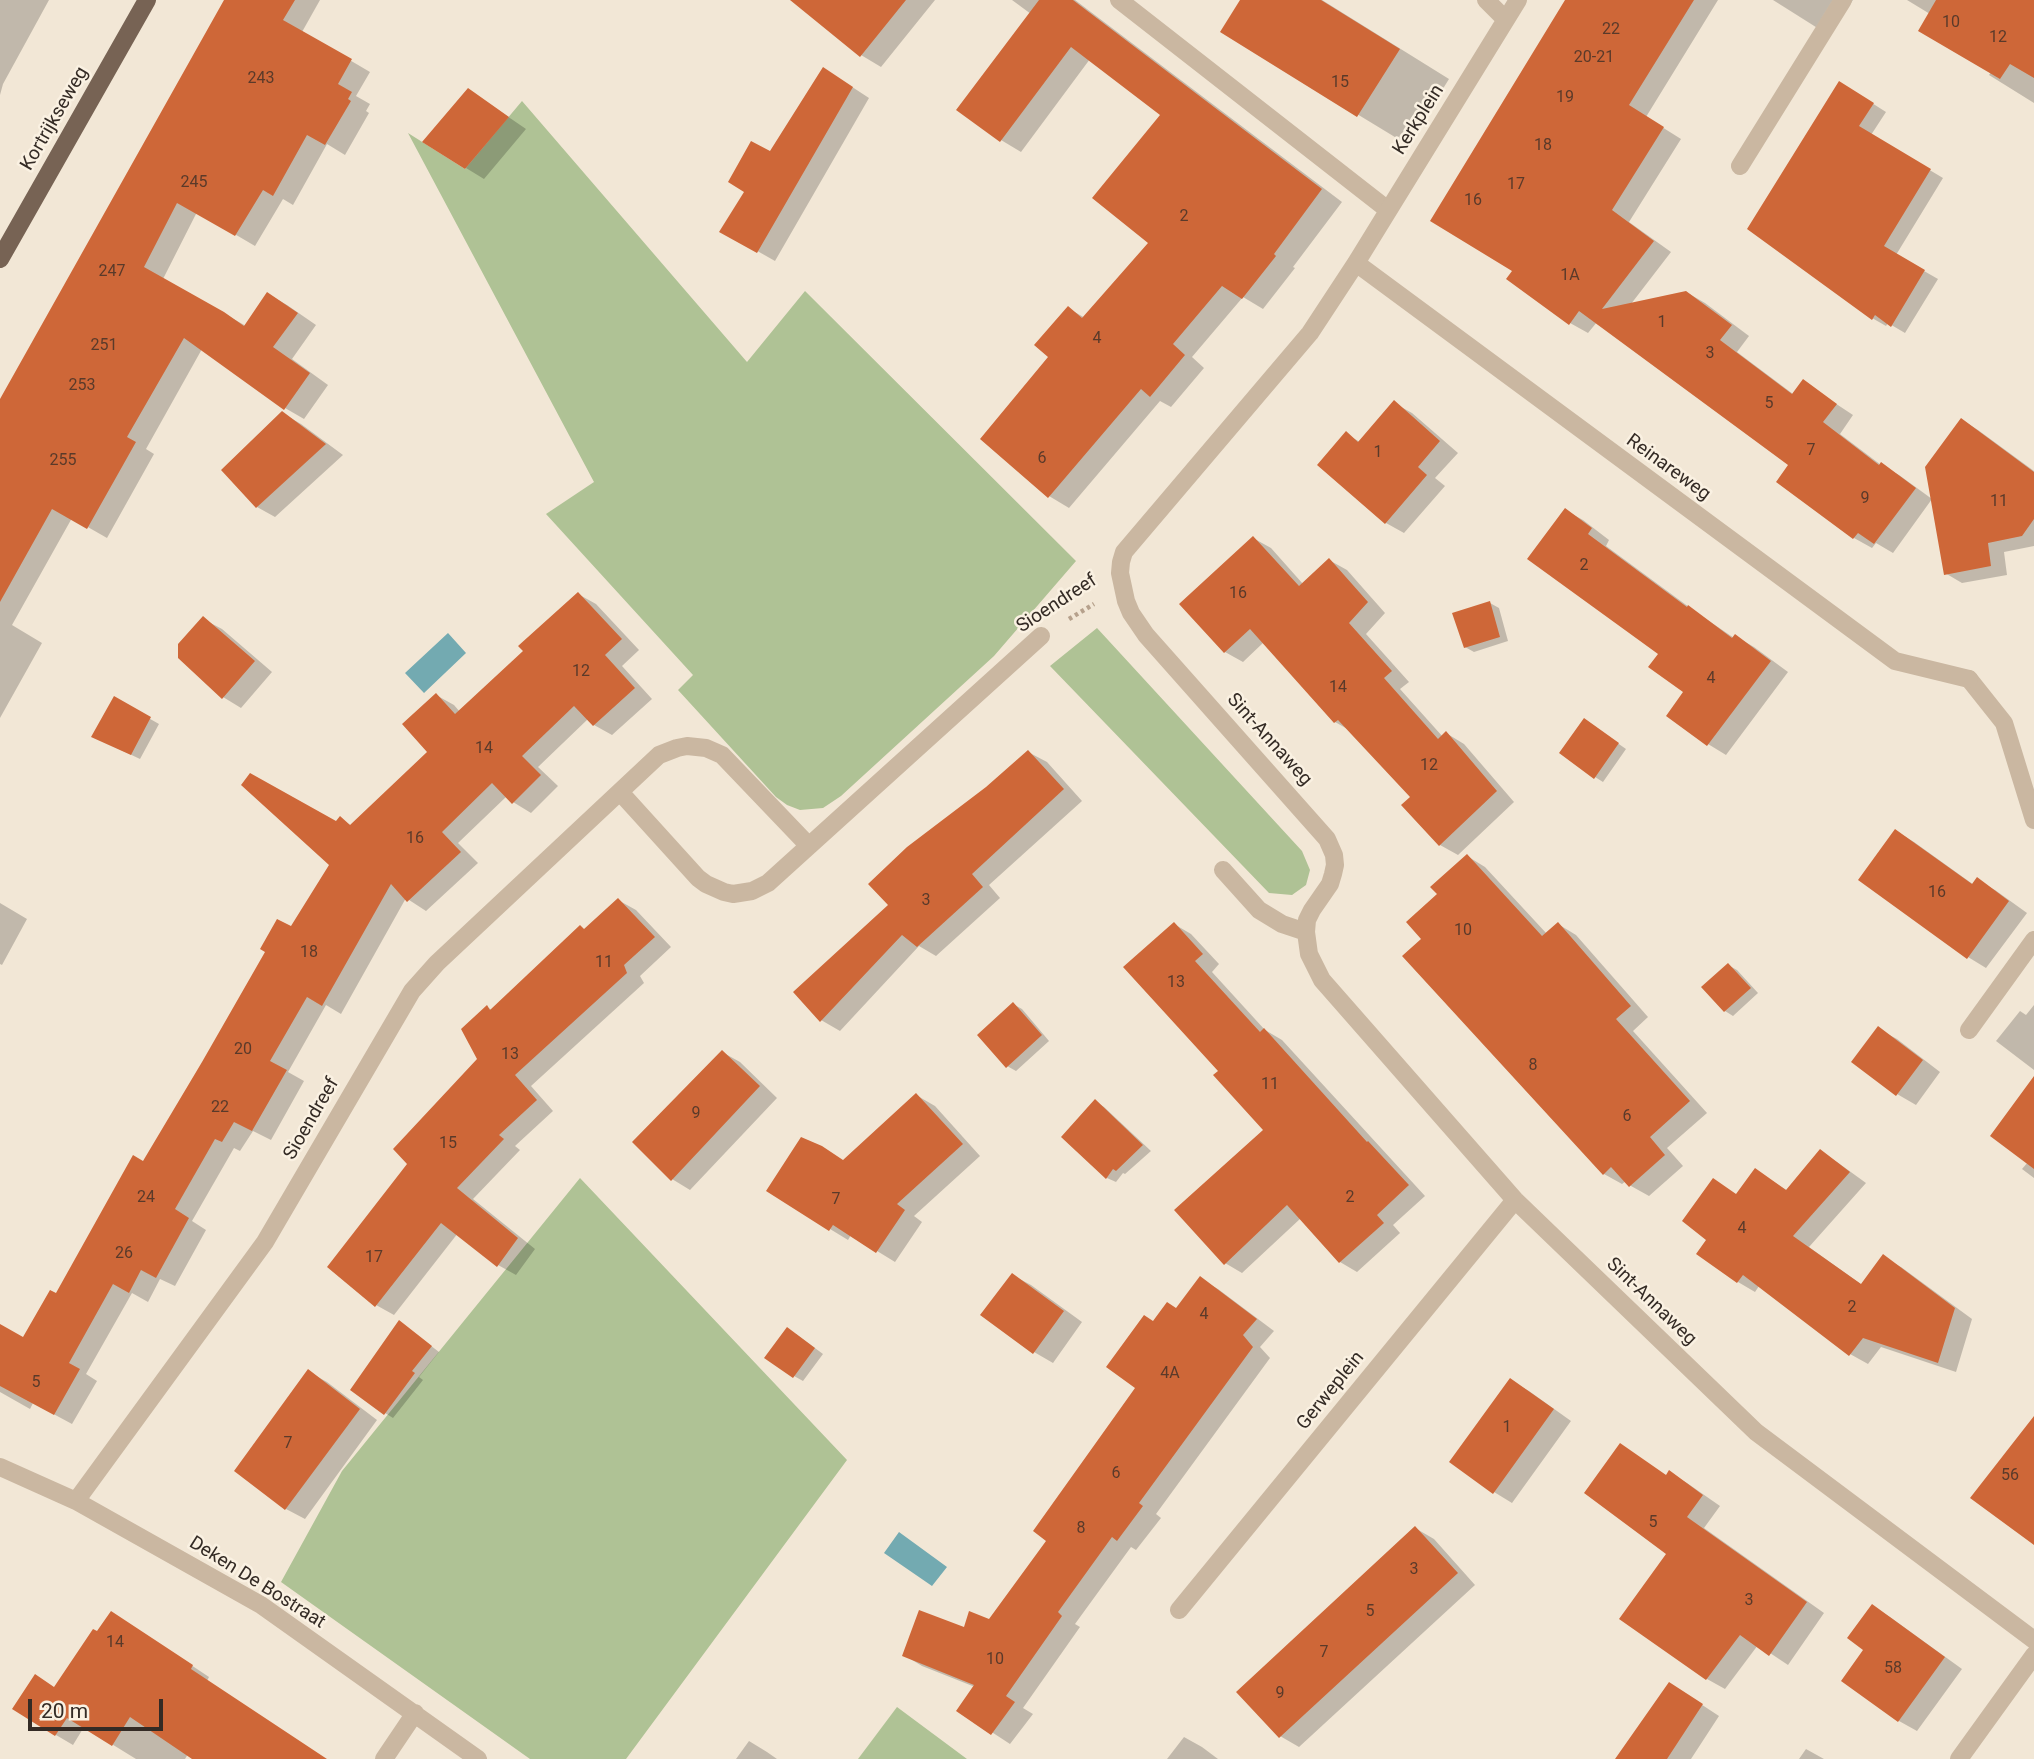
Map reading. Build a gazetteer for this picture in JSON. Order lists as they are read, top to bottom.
{
  "streets": {
    "main road": ["Kortrijkseweg"],
    "street": [
      "Kerkplein",
      "Reinareweg",
      "Sioendreef",
      "Sint-Annaweg",
      "Gerweplein",
      "Deken De Bostraat"
    ]
  },
  "crossings": [
    ["Kerkplein", "Reinareweg"],
    ["Kerkplein", "Sioendreef"],
    ["Reinareweg", "Sioendreef"],
    ["Sioendreef", "Sint-Annaweg"],
    ["Sioendreef", "Deken De Bostraat"],
    ["Sint-Annaweg", "Gerweplein"]
  ],
  "house_numbers": [
    "10",
    "22",
    "12",
    "20-21",
    "243",
    "15",
    "19",
    "18",
    "245",
    "17",
    "16",
    "2",
    "247",
    "1A",
    "1",
    "4",
    "251",
    "3",
    "253",
    "5",
    "7",
    "1",
    "6",
    "255",
    "9",
    "11",
    "2",
    "16",
    "12",
    "4",
    "14",
    "14",
    "12",
    "16",
    "16",
    "3",
    "10",
    "18",
    "11",
    "13",
    "20",
    "13",
    "8",
    "11",
    "22",
    "9",
    "6",
    "15",
    "24",
    "2",
    "7",
    "4",
    "26",
    "17",
    "2",
    "4",
    "4A",
    "5",
    "1",
    "7",
    "6",
    "56",
    "5",
    "8",
    "3",
    "3",
    "5",
    "14",
    "7",
    "10",
    "58",
    "9"
  ],
  "scale_bar": "20 m"
}
